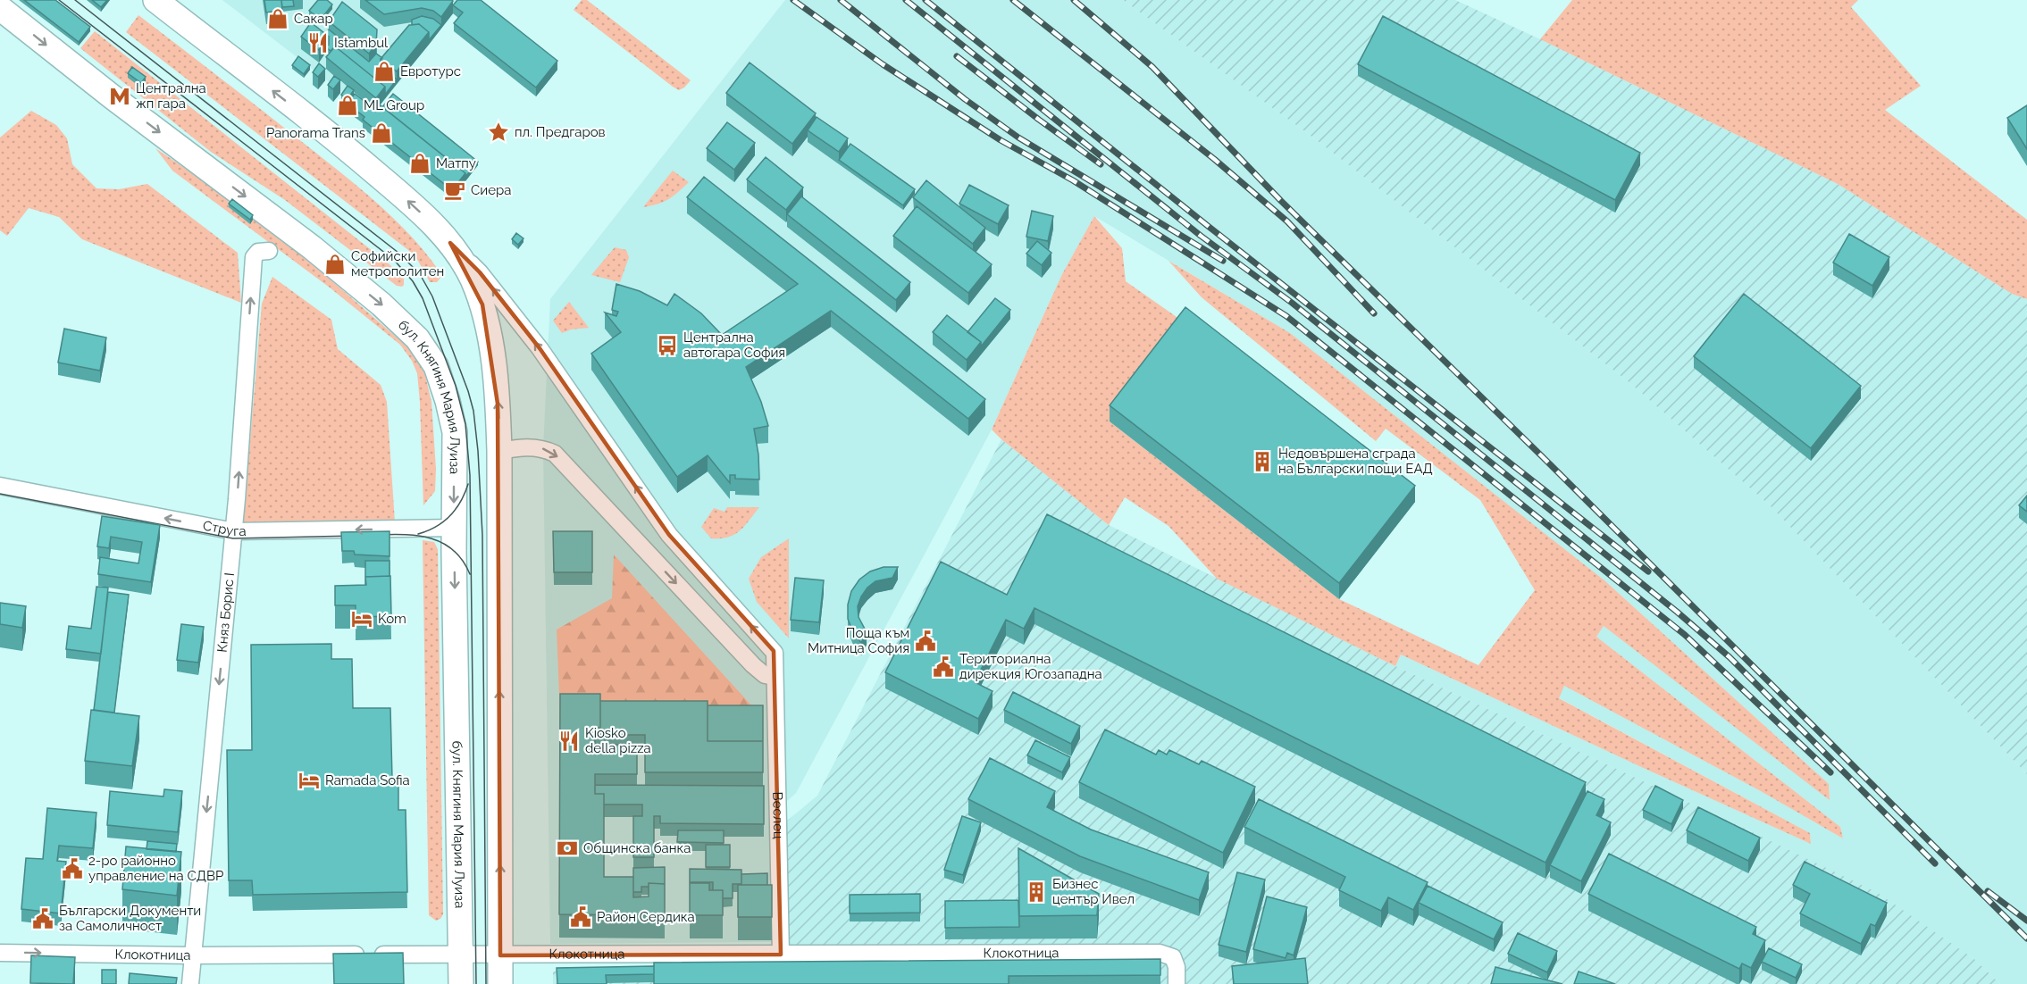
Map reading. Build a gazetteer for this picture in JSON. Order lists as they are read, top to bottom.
{
  "streets": {
    "main road": ["бул. Княгиня Мария Луиза"],
    "street": [
      "Струга",
      "Княз Борис I",
      "Веслец",
      "Клокотница"
    ]
  },
  "crossings": [
    ["бул. Княгиня Мария Луиза", "Струга"],
    ["бул. Княгиня Мария Луиза", "Клокотница"],
    ["Струга", "Княз Борис I"],
    ["Княз Борис I", "Клокотница"],
    ["Веслец", "Клокотница"]
  ],
  "one_way": ["Струга"],
  "places": {
    "shop": [
      "Сакар",
      "Евротурс",
      "ML Group",
      "Panorama Trans",
      "Матпу",
      "Софийски метрополитен"
    ],
    "restaurant": ["Istambul", "Kiosko della pizza"],
    "metro station": ["Централна жп гара"],
    "place": ["пл. Предгаров"],
    "cafe": ["Сиера"],
    "bus stop": ["Централна автогара София"],
    "building": ["Недовършена сграда на Български пощи ЕАД", "Бизнес център Ивел"],
    "hotel": ["Kom", "Ramada Sofia"],
    "public building": [
      "Поща към Митница София",
      "Териториална дирекция Югозападна",
      "2-ро районно управление на СДВР",
      "Район Сердика",
      "Български Документи за Самоличност"
    ],
    "bank": ["Общинска банка"]
  }
}
